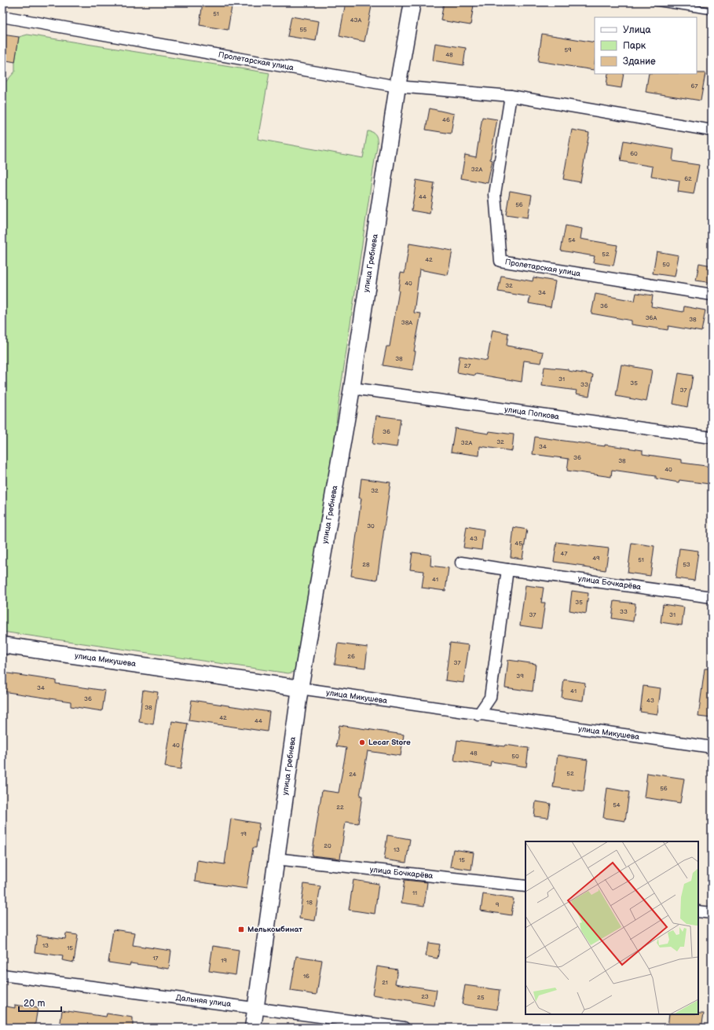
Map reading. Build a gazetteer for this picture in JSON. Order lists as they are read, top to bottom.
{
  "streets": {
    "street": [
      "Пролетарская улица",
      "улица Гребнева",
      "улица Попкова",
      "улица Бочкарёва",
      "улица Микушева",
      "Дальняя улица"
    ]
  },
  "crossings": [
    ["Пролетарская улица", "улица Гребнева"],
    ["улица Гребнева", "улица Попкова"],
    ["улица Гребнева", "улица Бочкарёва"],
    ["улица Гребнева", "улица Микушева"],
    ["улица Гребнева", "Дальняя улица"]
  ],
  "places": {
    "other": ["Lecar Store"],
    "transit": ["Мелькомбинат"]
  },
  "house_numbers": [
    "51",
    "43А",
    "55",
    "59",
    "48",
    "67",
    "46",
    "60",
    "32А",
    "62",
    "44",
    "56",
    "54",
    "52",
    "42",
    "50",
    "40",
    "32",
    "34",
    "36",
    "36А",
    "38",
    "38А",
    "38",
    "27",
    "31",
    "35",
    "33",
    "37",
    "36",
    "32",
    "32А",
    "34",
    "36",
    "38",
    "40",
    "32",
    "30",
    "43",
    "45",
    "47",
    "49",
    "51",
    "28",
    "53",
    "41",
    "35",
    "33",
    "37",
    "31",
    "26",
    "37",
    "39",
    "34",
    "41",
    "36",
    "43",
    "38",
    "42",
    "44",
    "40",
    "48",
    "50",
    "52",
    "24",
    "56",
    "54",
    "22",
    "19",
    "20",
    "13",
    "15",
    "11",
    "18",
    "9",
    "13",
    "15",
    "17",
    "19",
    "16",
    "21",
    "23",
    "25"
  ],
  "legend": ["Улица", "Парк", "Здание"],
  "scale_bar": "20 m"
}
